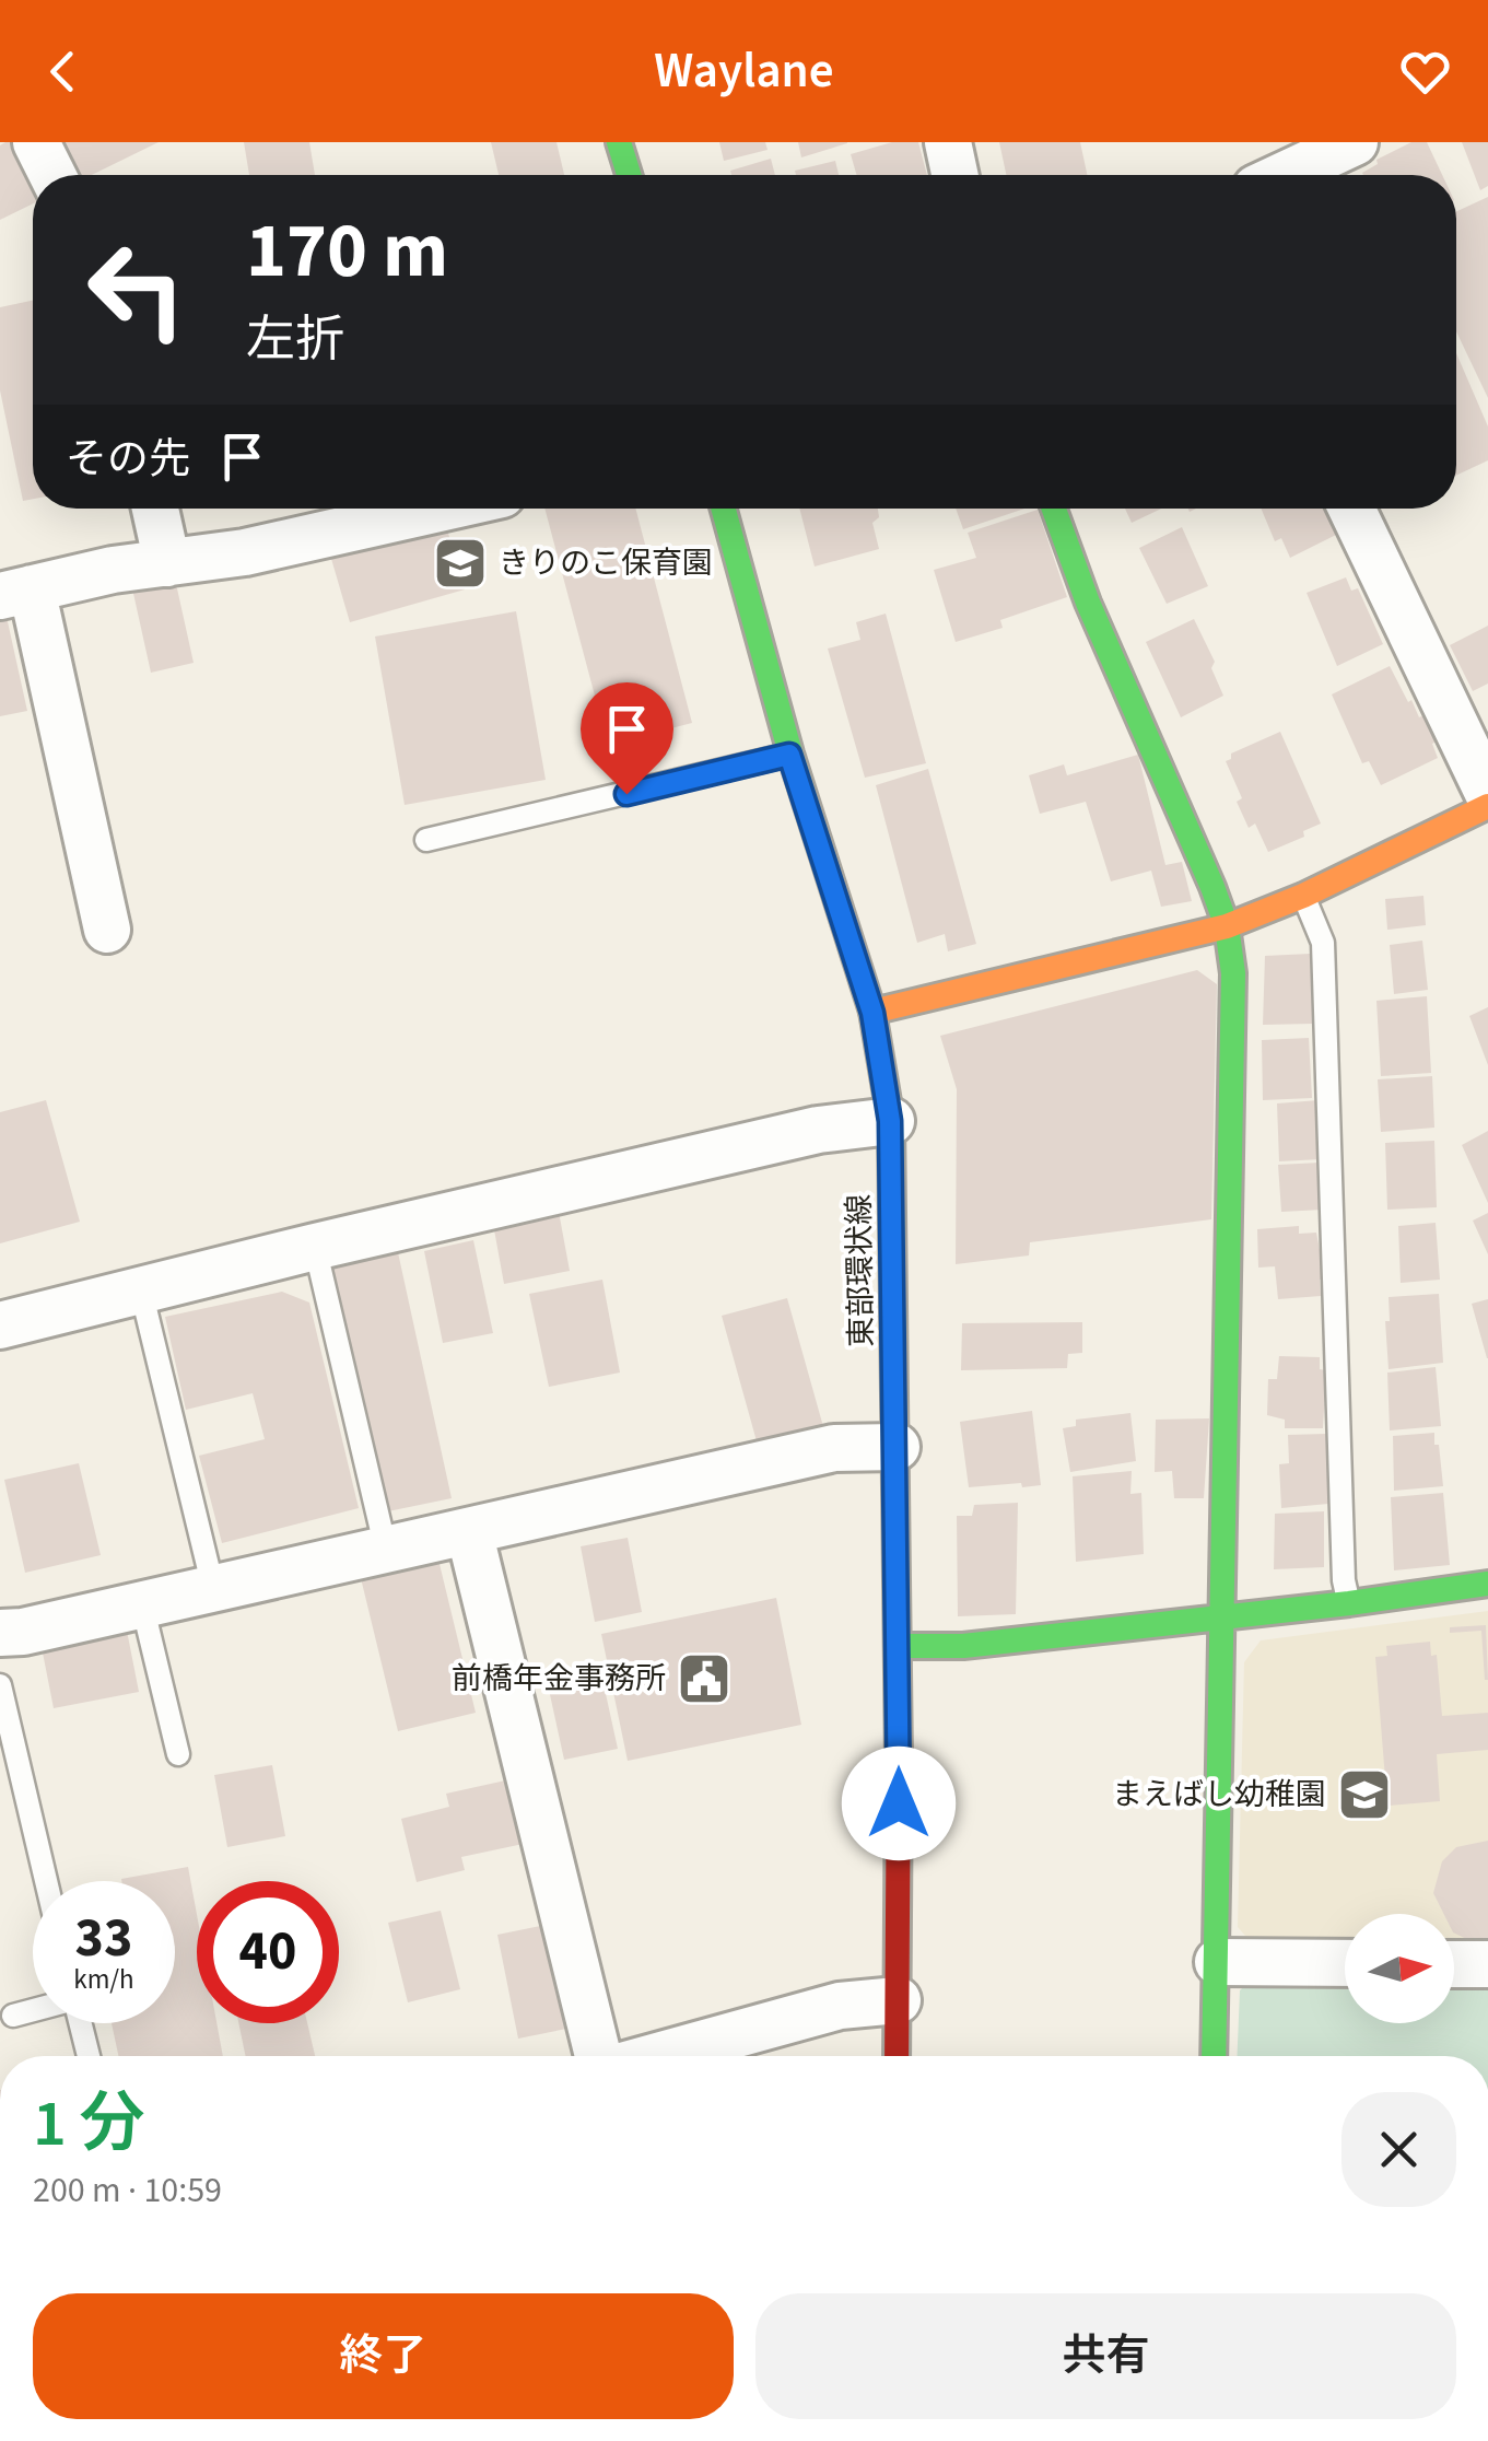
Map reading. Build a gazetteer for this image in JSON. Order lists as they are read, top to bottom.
{
  "streets": {
    "street": ["東部環状線"]
  },
  "places": {
    "school or university": ["きりのこ保育園", "まえばし幼稚園"],
    "public building": ["前橋年金事務所"]
  },
  "north": "right",
  "page": {
    "header": "Waylane",
    "turn": ["170 m", "左折"],
    "then": "その先",
    "speed": "33 km/h",
    "limit": "40",
    "heading": ["1 分", "200 m · 10:59"],
    "buttons": ["終了", "共有"]
  }
}
